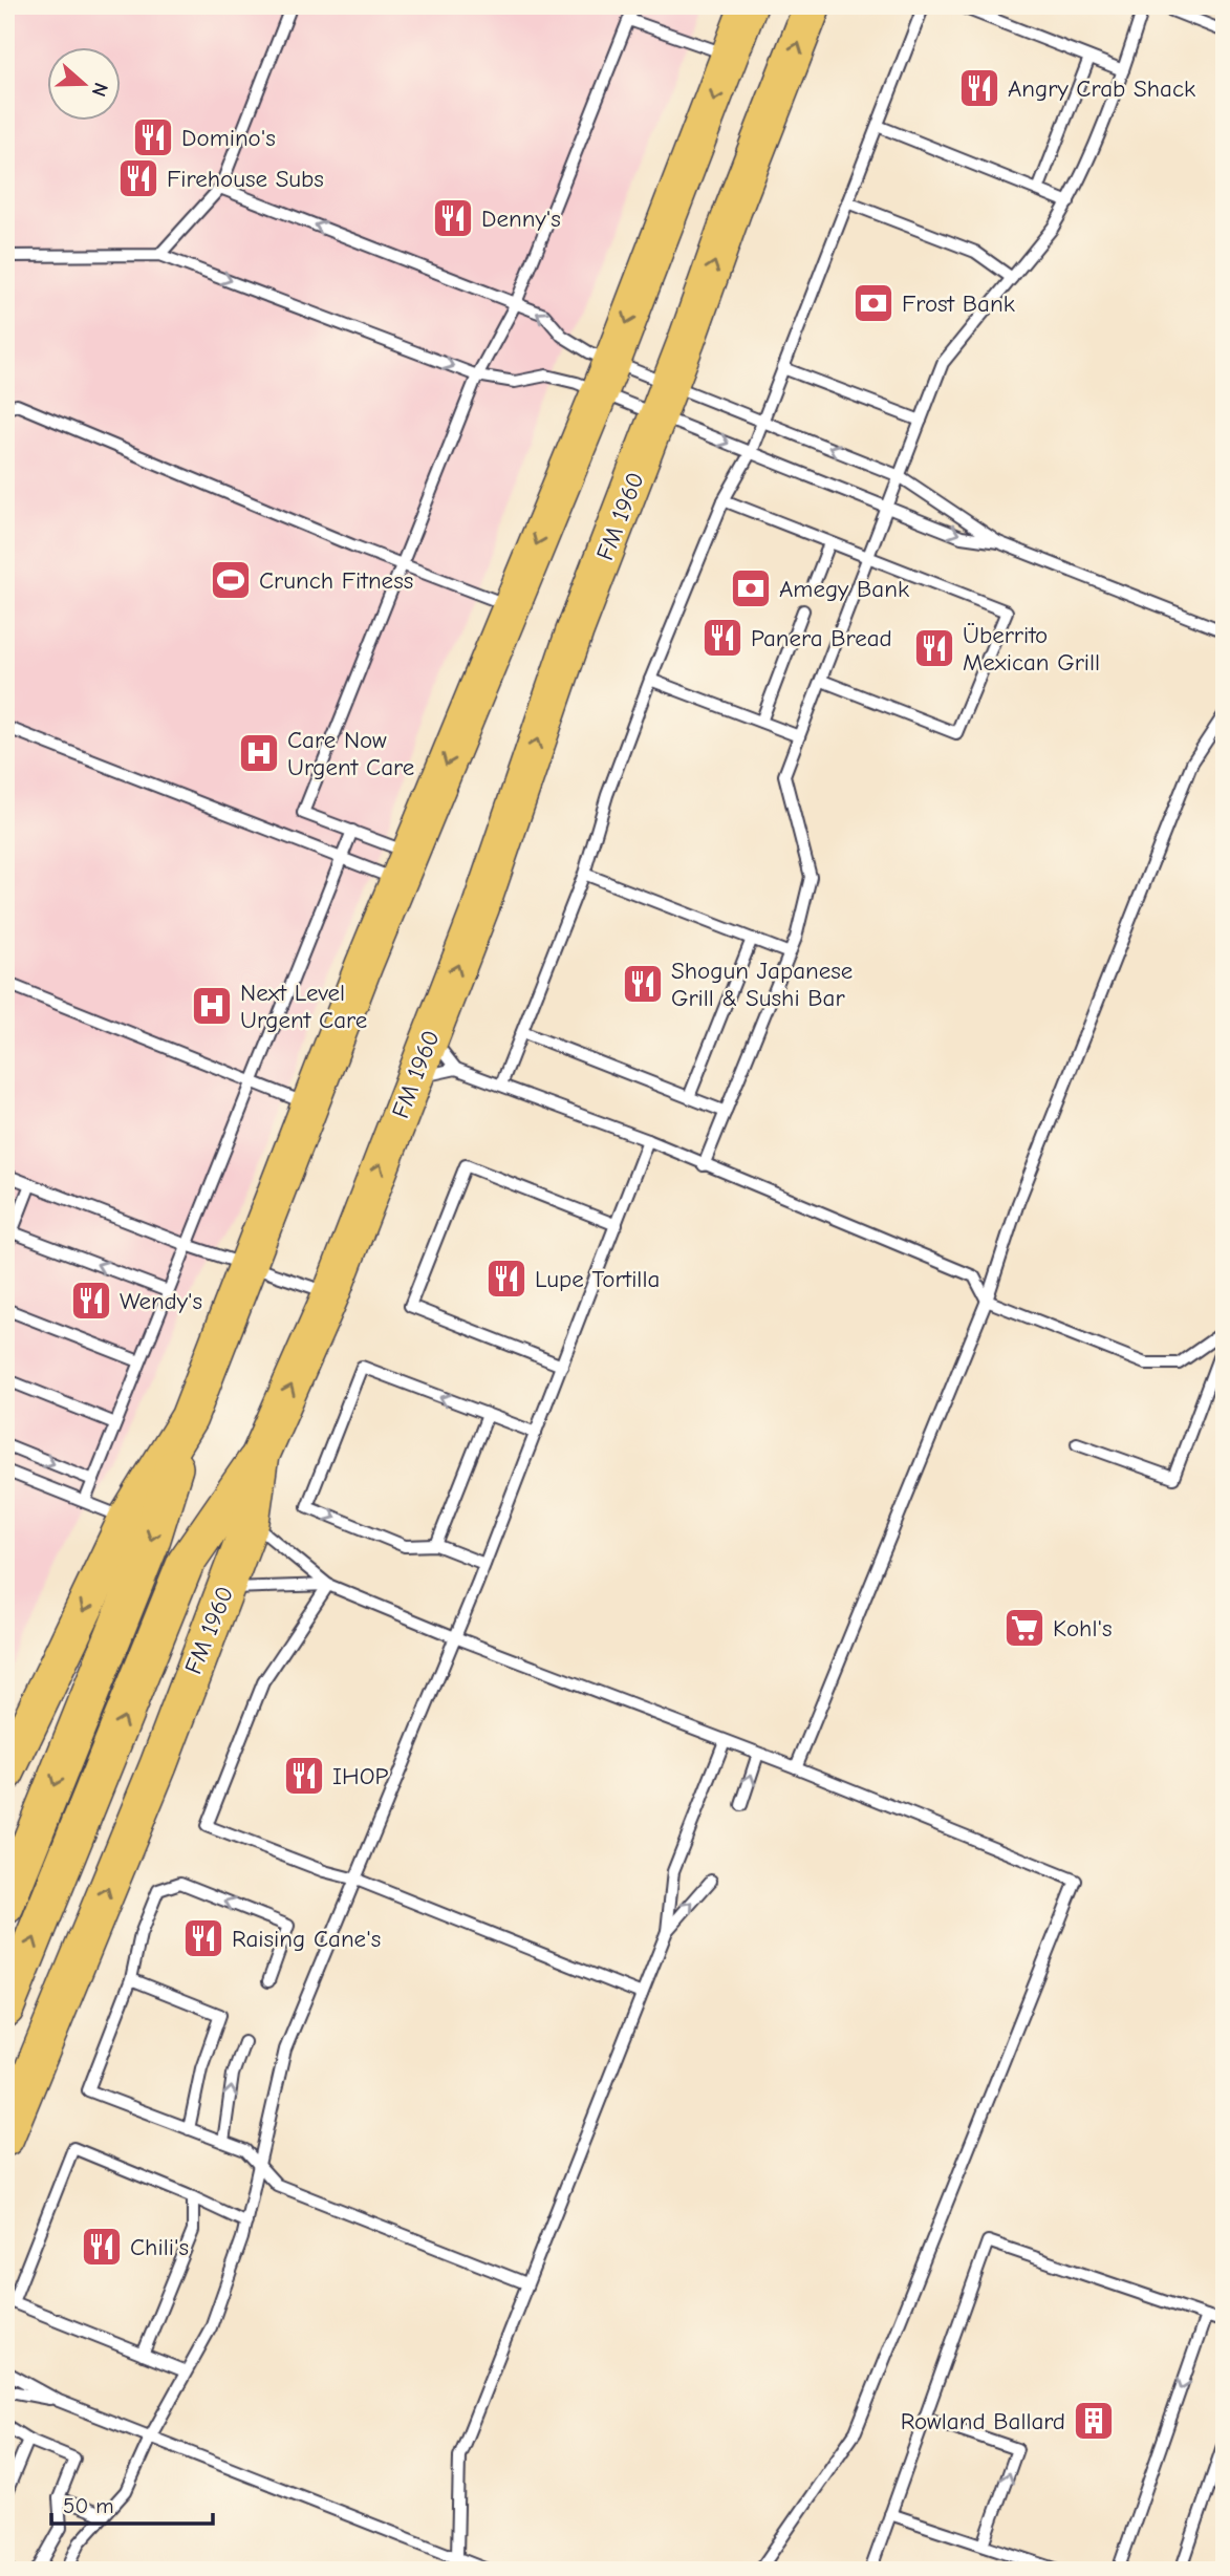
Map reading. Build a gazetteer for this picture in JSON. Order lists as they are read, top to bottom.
{
  "streets": {
    "main road": ["FM 1960"]
  },
  "places": {
    "restaurant": [
      "Angry Crab Shack",
      "Domino's",
      "Firehouse Subs",
      "Denny's",
      "Panera Bread",
      "Überrito Mexican Grill",
      "Shogun Japanese Grill & Sushi Bar",
      "Lupe Tortilla",
      "Wendy's",
      "IHOP",
      "Raising Cane's",
      "Chili's"
    ],
    "bank": ["Frost Bank", "Amegy Bank"],
    "sports": ["Crunch Fitness"],
    "hospital": ["Care Now Urgent Care", "Next Level Urgent Care"],
    "supermarket": ["Kohl's"],
    "building": ["Rowland Ballard"]
  },
  "scale_bar": "50 m",
  "north": "right"
}
